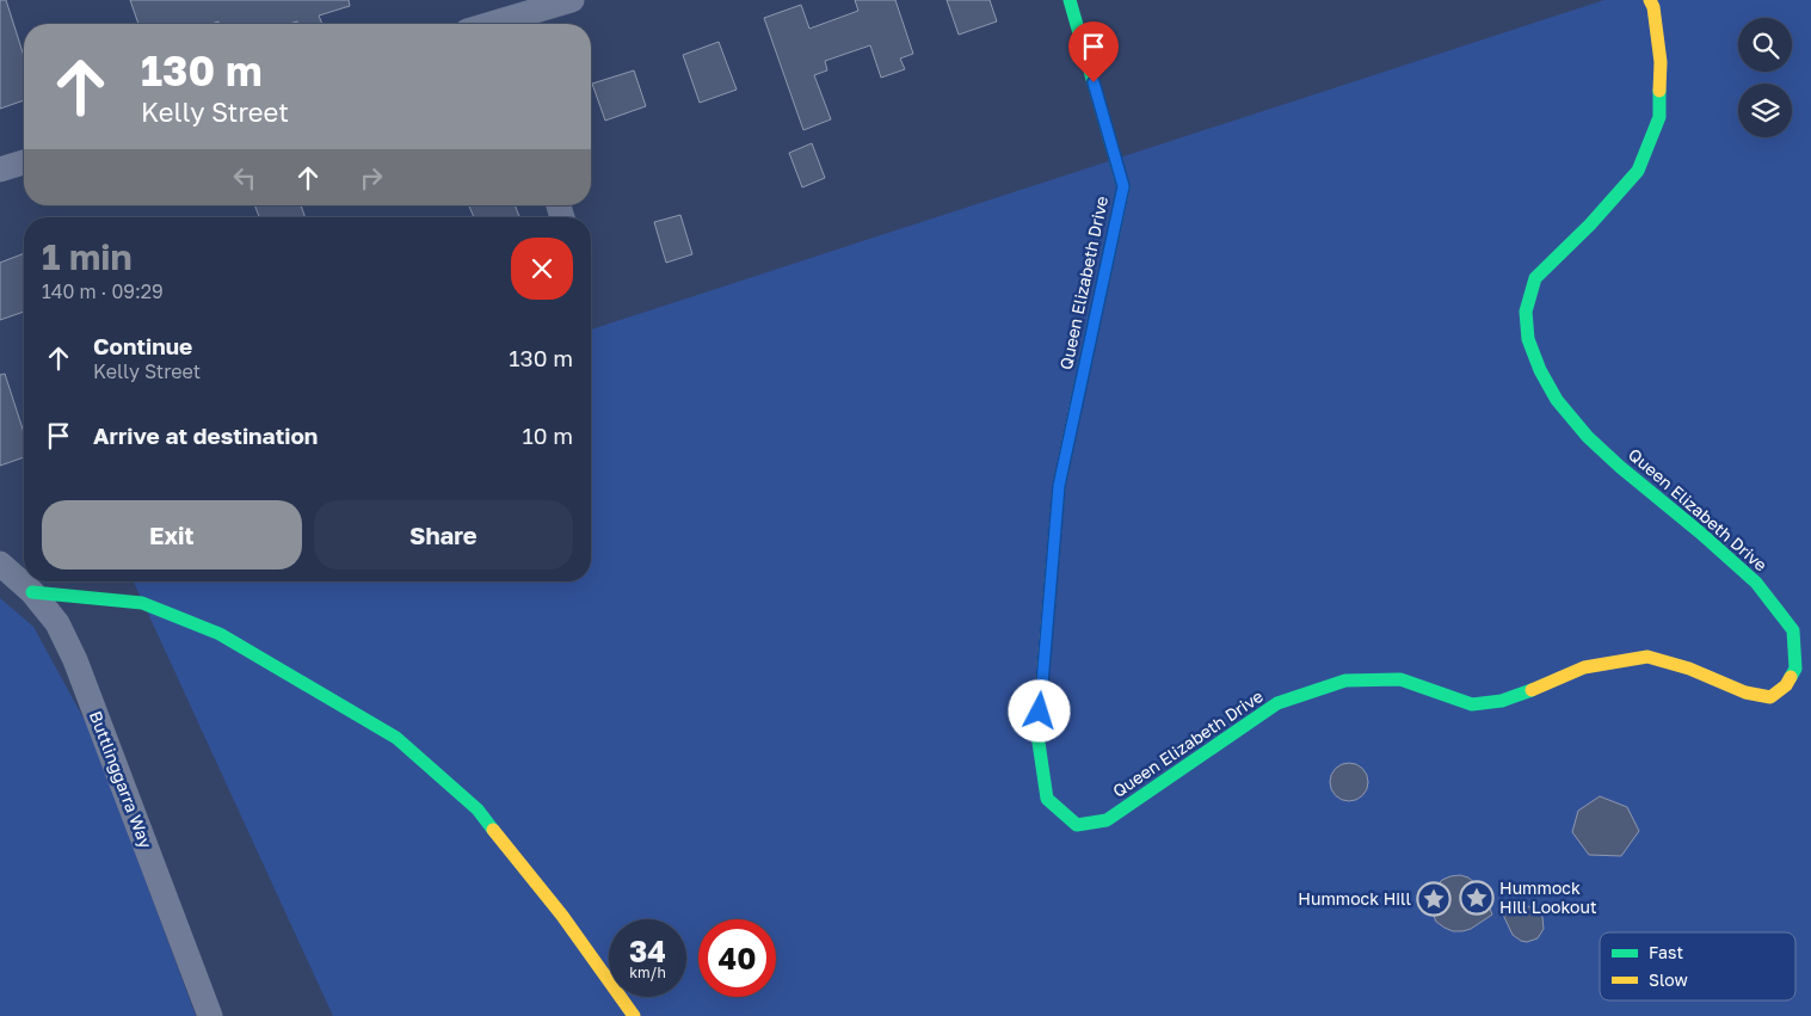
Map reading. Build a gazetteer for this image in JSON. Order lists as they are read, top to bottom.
{
  "streets": {
    "street": ["Queen Elizabeth Drive", "Buttlinggarra Way"]
  },
  "places": {
    "place": ["Hummock Hill Lookout", "Hummock Hill"]
  },
  "legend": ["Fast", "Slow"],
  "page": {
    "turn": ["130 m", "Kelly Street"],
    "heading": ["1 min", "140 m · 09:29"],
    "list": [
      {
        "name": "Continue",
        "note": "Kelly Street",
        "value": "130 m"
      },
      {
        "name": "Arrive at destination",
        "value": "10 m"
      }
    ],
    "buttons": ["Exit", "Share"],
    "speed": "34 km/h",
    "limit": "40"
  }
}
